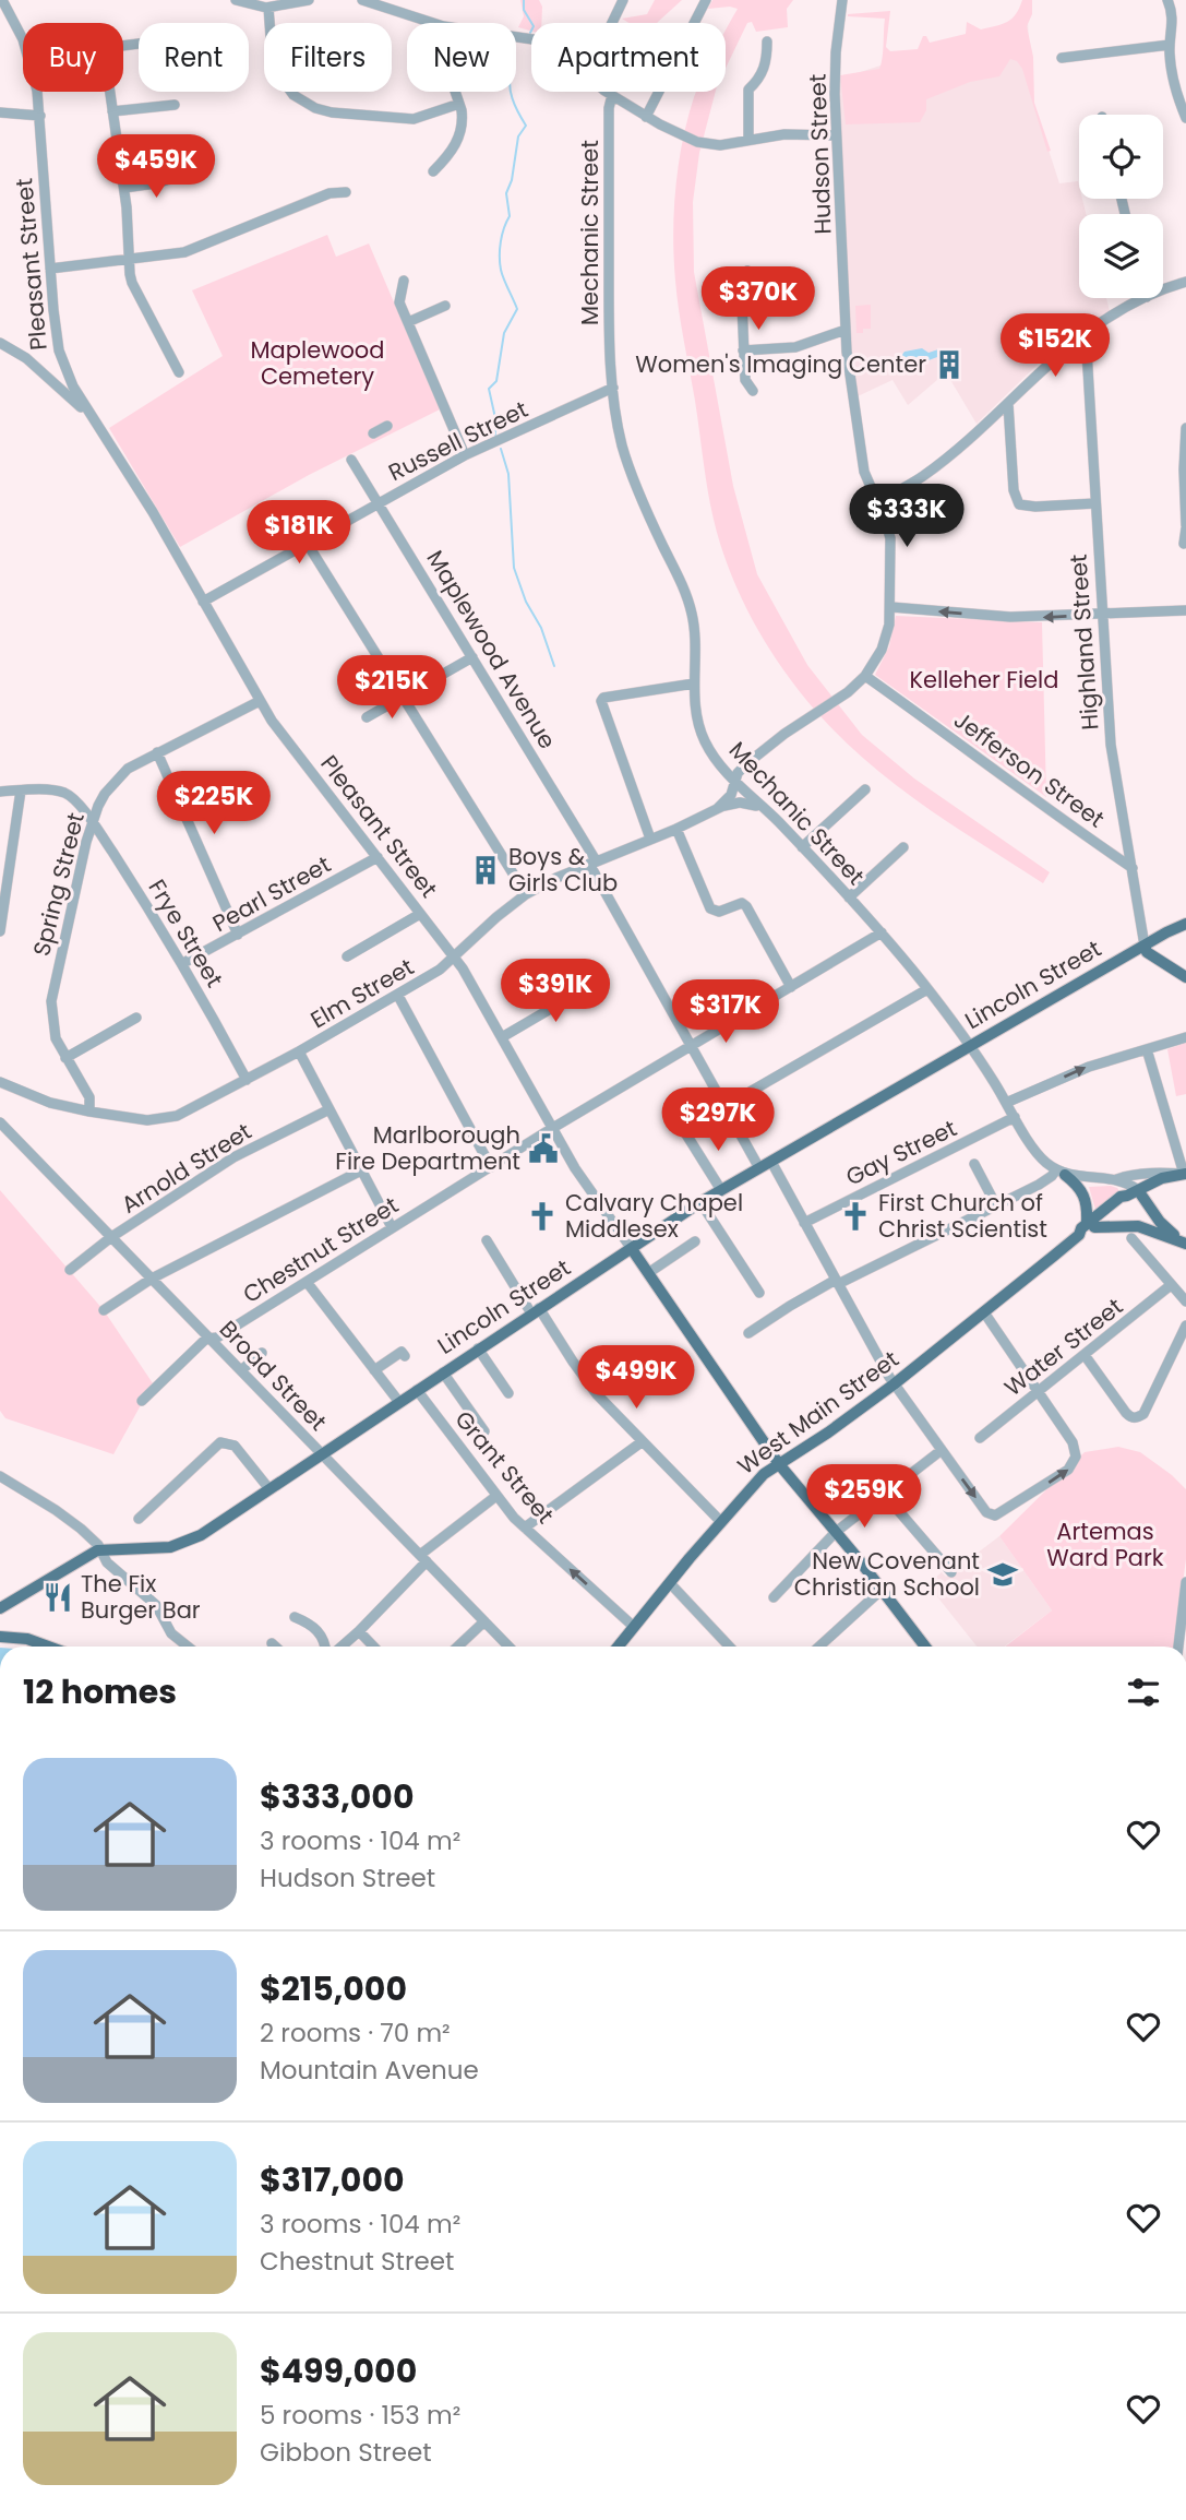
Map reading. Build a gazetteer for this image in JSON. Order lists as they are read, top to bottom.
{
  "streets": {
    "main road": ["Pleasant Street", "Lincoln Street", "West Main Street"],
    "street": [
      "Hudson Street",
      "Mechanic Street",
      "Russell Street",
      "Highland Street",
      "Maplewood Avenue",
      "Jefferson Street",
      "Spring Street",
      "Pearl Street",
      "Frye Street",
      "Elm Street",
      "Gay Street",
      "Arnold Street",
      "Chestnut Street",
      "Water Street",
      "Broad Street",
      "Grant Street"
    ]
  },
  "crossings": [
    ["Hudson Street", "Mechanic Street"],
    ["Hudson Street", "Jefferson Street"],
    ["Mechanic Street", "Russell Street"],
    ["Mechanic Street", "Lincoln Street"],
    ["Mechanic Street", "Elm Street"],
    ["Mechanic Street", "Gay Street"],
    ["Mechanic Street", "Chestnut Street"],
    ["Pleasant Street", "Russell Street"],
    ["Pleasant Street", "Spring Street"],
    ["Pleasant Street", "Pearl Street"],
    ["Pleasant Street", "Lincoln Street"],
    ["Pleasant Street", "Elm Street"],
    ["Pleasant Street", "Chestnut Street"],
    ["Pleasant Street", "West Main Street"],
    ["Russell Street", "Maplewood Avenue"],
    ["Highland Street", "Jefferson Street"],
    ["Highland Street", "Lincoln Street"],
    ["Maplewood Avenue", "Lincoln Street"],
    ["Maplewood Avenue", "Elm Street"],
    ["Maplewood Avenue", "Chestnut Street"],
    ["Spring Street", "Frye Street"],
    ["Spring Street", "Elm Street"],
    ["Pearl Street", "Frye Street"],
    ["Frye Street", "Elm Street"],
    ["Lincoln Street", "Broad Street"],
    ["Lincoln Street", "Grant Street"],
    ["Arnold Street", "Broad Street"],
    ["Chestnut Street", "Broad Street"],
    ["West Main Street", "Grant Street"]
  ],
  "one_way": ["Grant Street"],
  "parks": ["Maplewood Cemetery", "Kelleher Field", "Artemas Ward Park"],
  "places": {
    "building": ["Women's Imaging Center", "Boys & Girls Club"],
    "public building": ["Marlborough Fire Department"],
    "church": ["Calvary Chapel Middlesex", "First Church of Christ Scientist"],
    "school or university": ["New Covenant Christian School"],
    "restaurant": ["The Fix Burger Bar"]
  },
  "page": {
    "chip": [
      "Buy",
      "Rent",
      "Filters",
      "New",
      "Apartment"
    ],
    "price": [
      "$459K",
      "$370K",
      "$152K",
      "$333K",
      "$181K",
      "$215K",
      "$225K",
      "$391K",
      "$317K",
      "$297K",
      "$499K",
      "$259K"
    ],
    "heading": "12 homes",
    "list": [
      {
        "name": "$333,000",
        "note": "3 rooms · 104 m² · Hudson Street"
      },
      {
        "name": "$215,000",
        "note": "2 rooms · 70 m² · Mountain Avenue"
      },
      {
        "name": "$317,000",
        "note": "3 rooms · 104 m² · Chestnut Street"
      },
      {
        "name": "$499,000",
        "note": "5 rooms · 153 m² · Gibbon Street"
      }
    ]
  }
}
